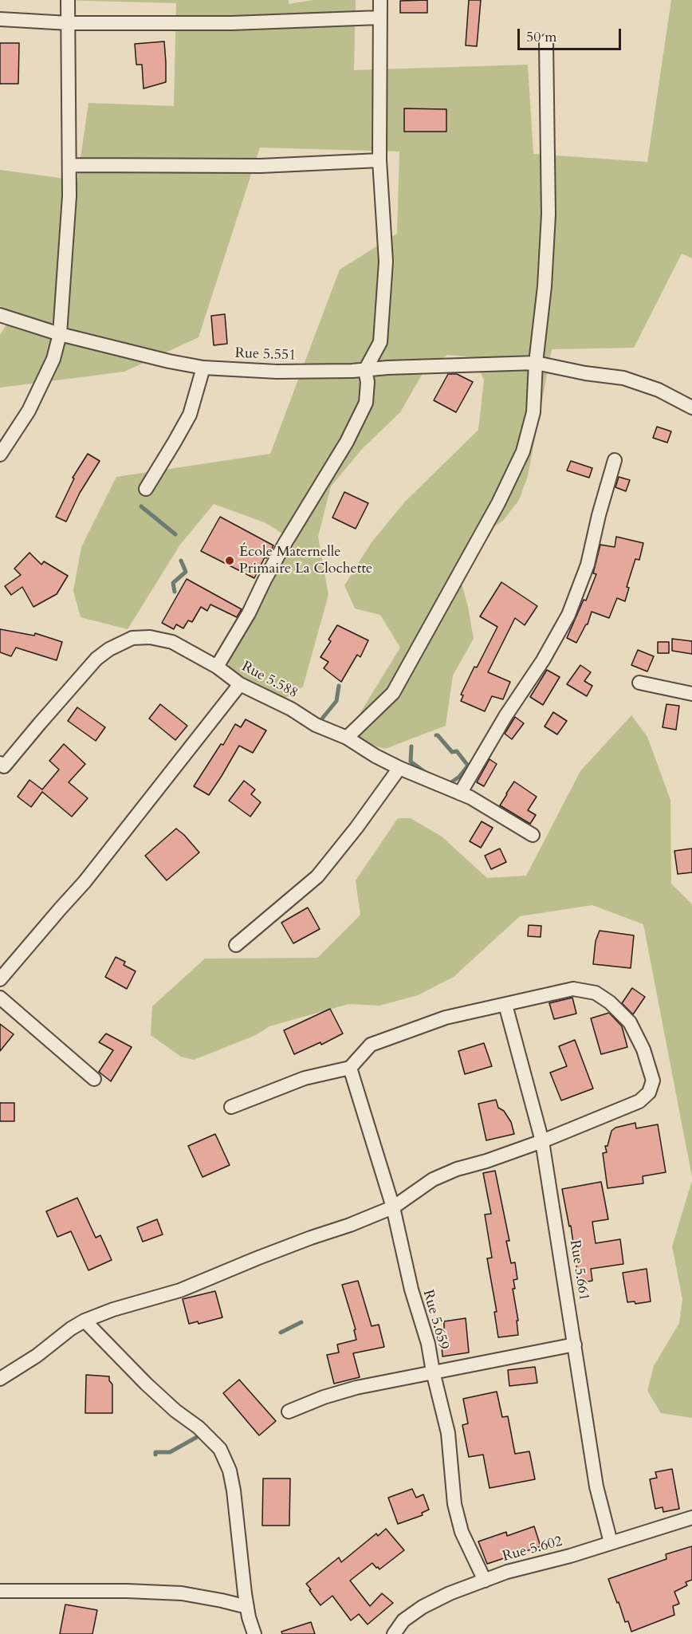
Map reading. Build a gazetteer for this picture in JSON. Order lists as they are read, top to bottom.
{
  "streets": {
    "street": [
      "Rue 5.551",
      "Rue 5.588",
      "Rue 5.661",
      "Rue 5.659",
      "Rue 5.602"
    ]
  },
  "crossings": [
    ["Rue 5.661", "Rue 5.602"],
    ["Rue 5.659", "Rue 5.602"]
  ],
  "places": ["École Maternelle Primaire La Clochette"],
  "scale_bar": "50 m"
}
